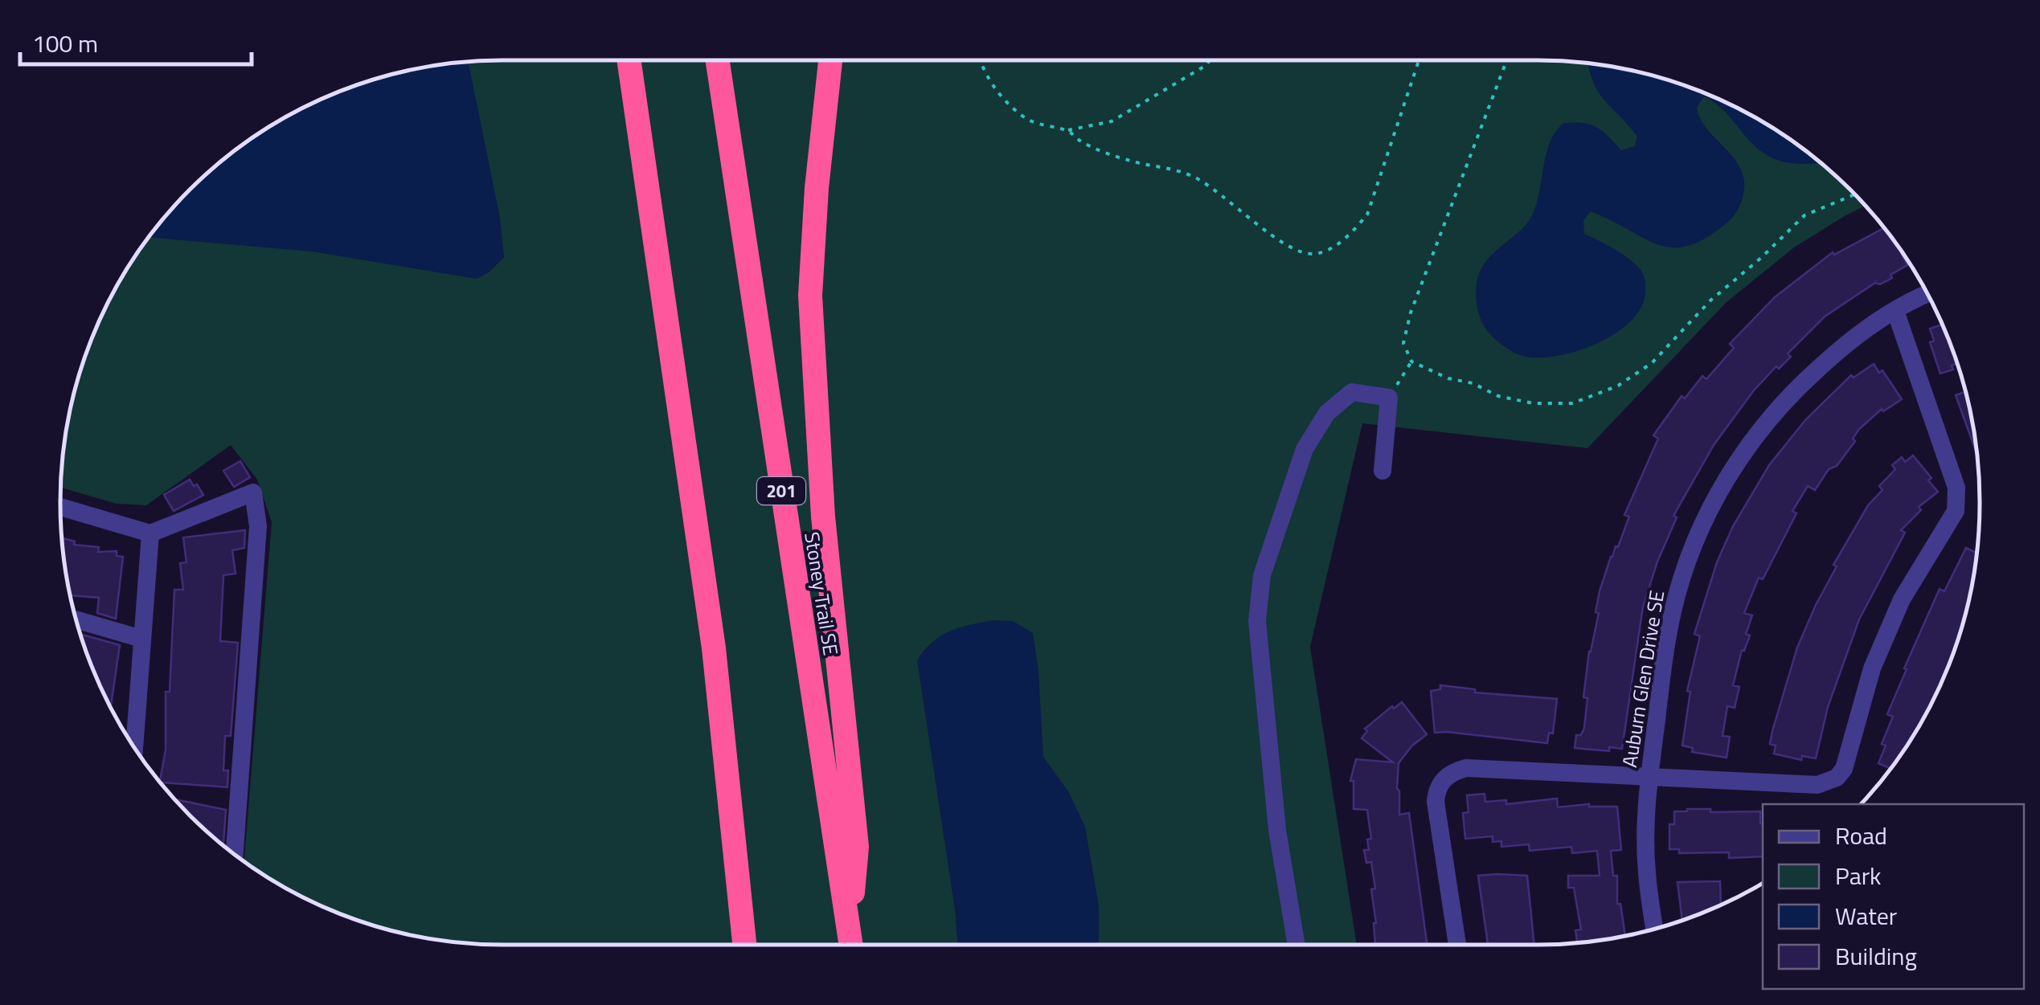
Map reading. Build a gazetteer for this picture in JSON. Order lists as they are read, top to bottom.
{
  "streets": {
    "highway": ["201", "Stoney Trail SE"],
    "street": ["Auburn Glen Drive SE"]
  },
  "legend": [
    "Road",
    "Park",
    "Water",
    "Building"
  ],
  "scale_bar": "100 m"
}
